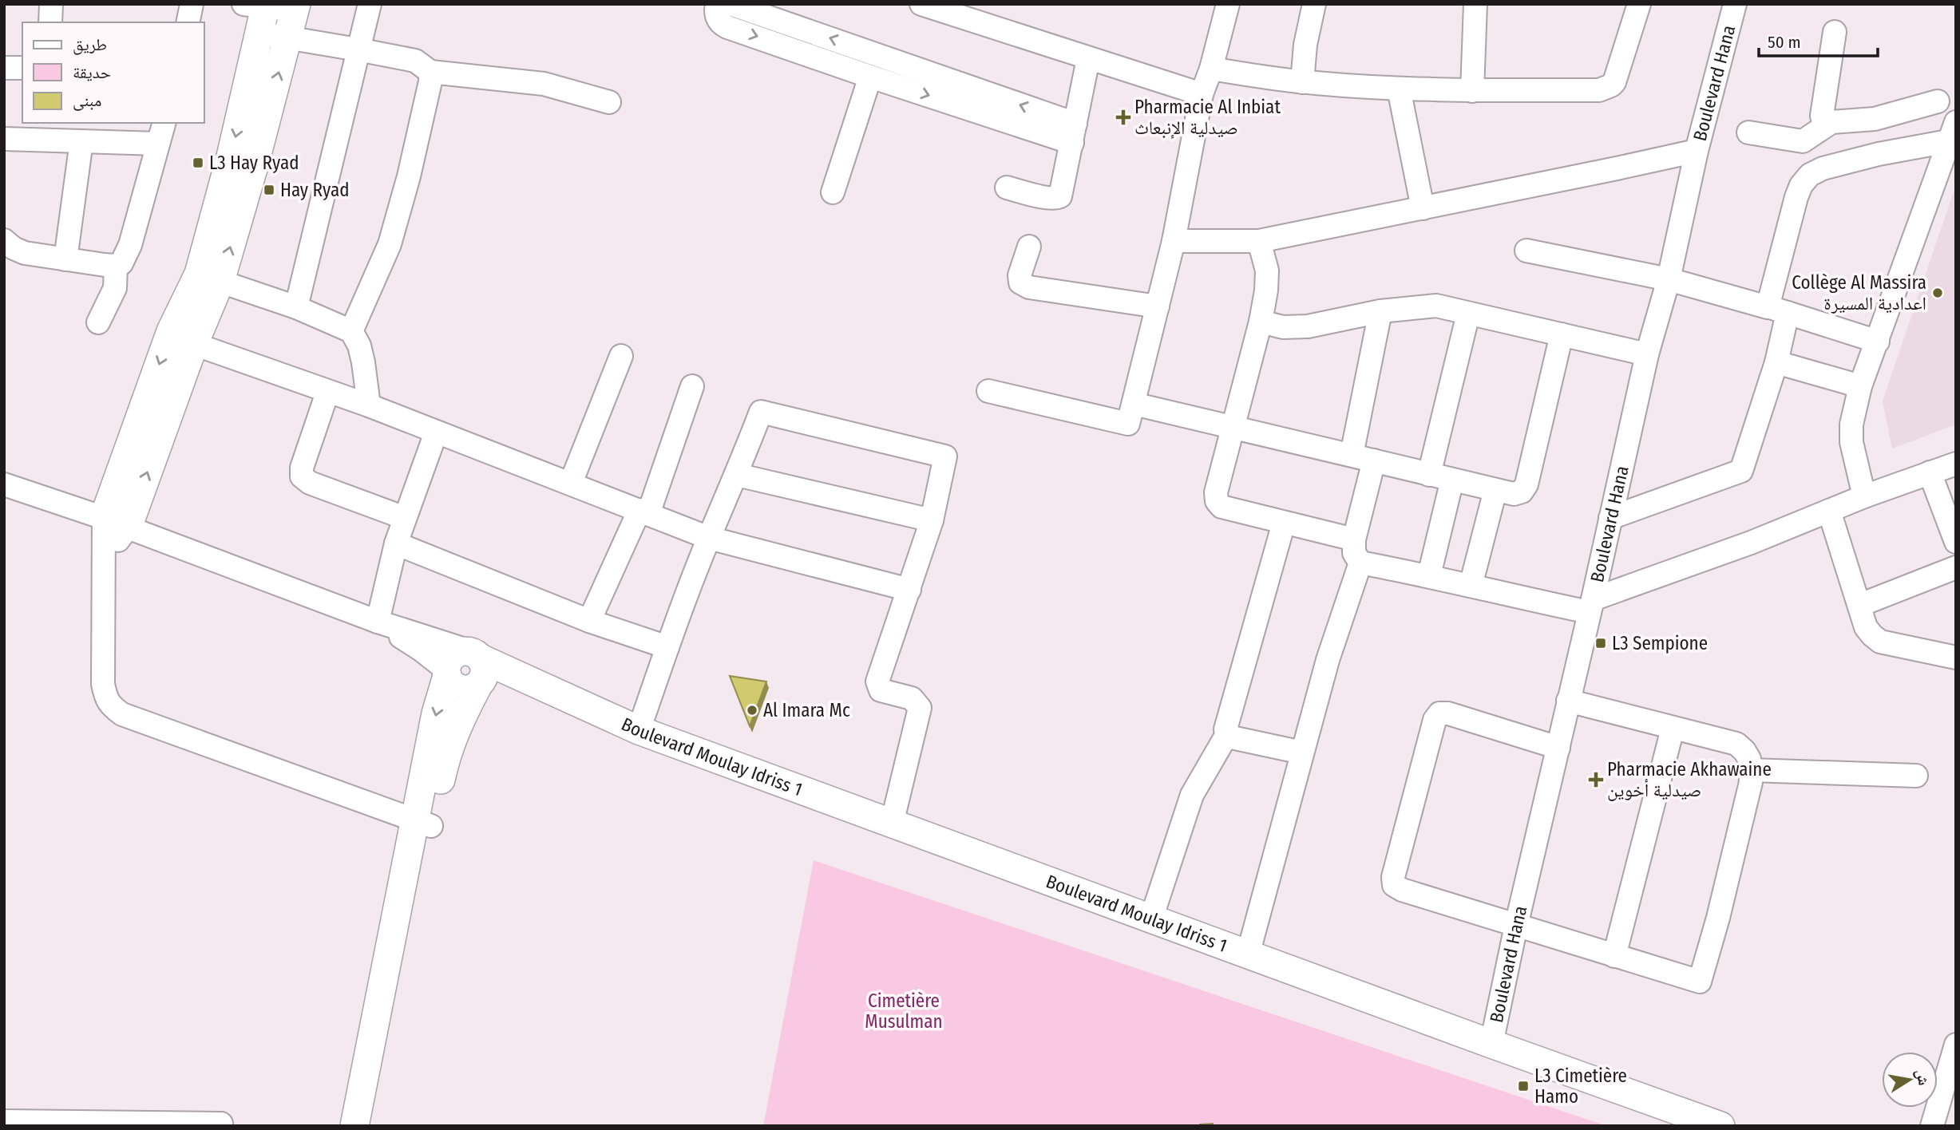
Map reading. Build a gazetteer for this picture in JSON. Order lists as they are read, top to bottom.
{
  "streets": {
    "main road": ["Boulevard Moulay Idriss 1"],
    "street": ["Boulevard Hana"]
  },
  "crossings": [
    ["Boulevard Hana", "Boulevard Moulay Idriss 1"]
  ],
  "parks": ["Cimetière Musulman"],
  "places": {
    "health": ["Pharmacie Al Inbiat صيدلية الإنبعاث", "Pharmacie Akhawaine صيدلية أخوين"],
    "transit": [
      "L3 Hay Ryad",
      "Hay Ryad",
      "L3 Sempione",
      "L3 Cimetière Hamo"
    ],
    "other": ["Collège Al Massira اعدادية المسيرة", "Al Imara Mc"]
  },
  "legend": ["طريق", "حديقة", "مبنى"],
  "scale_bar": "50 m",
  "north": "right"
}
